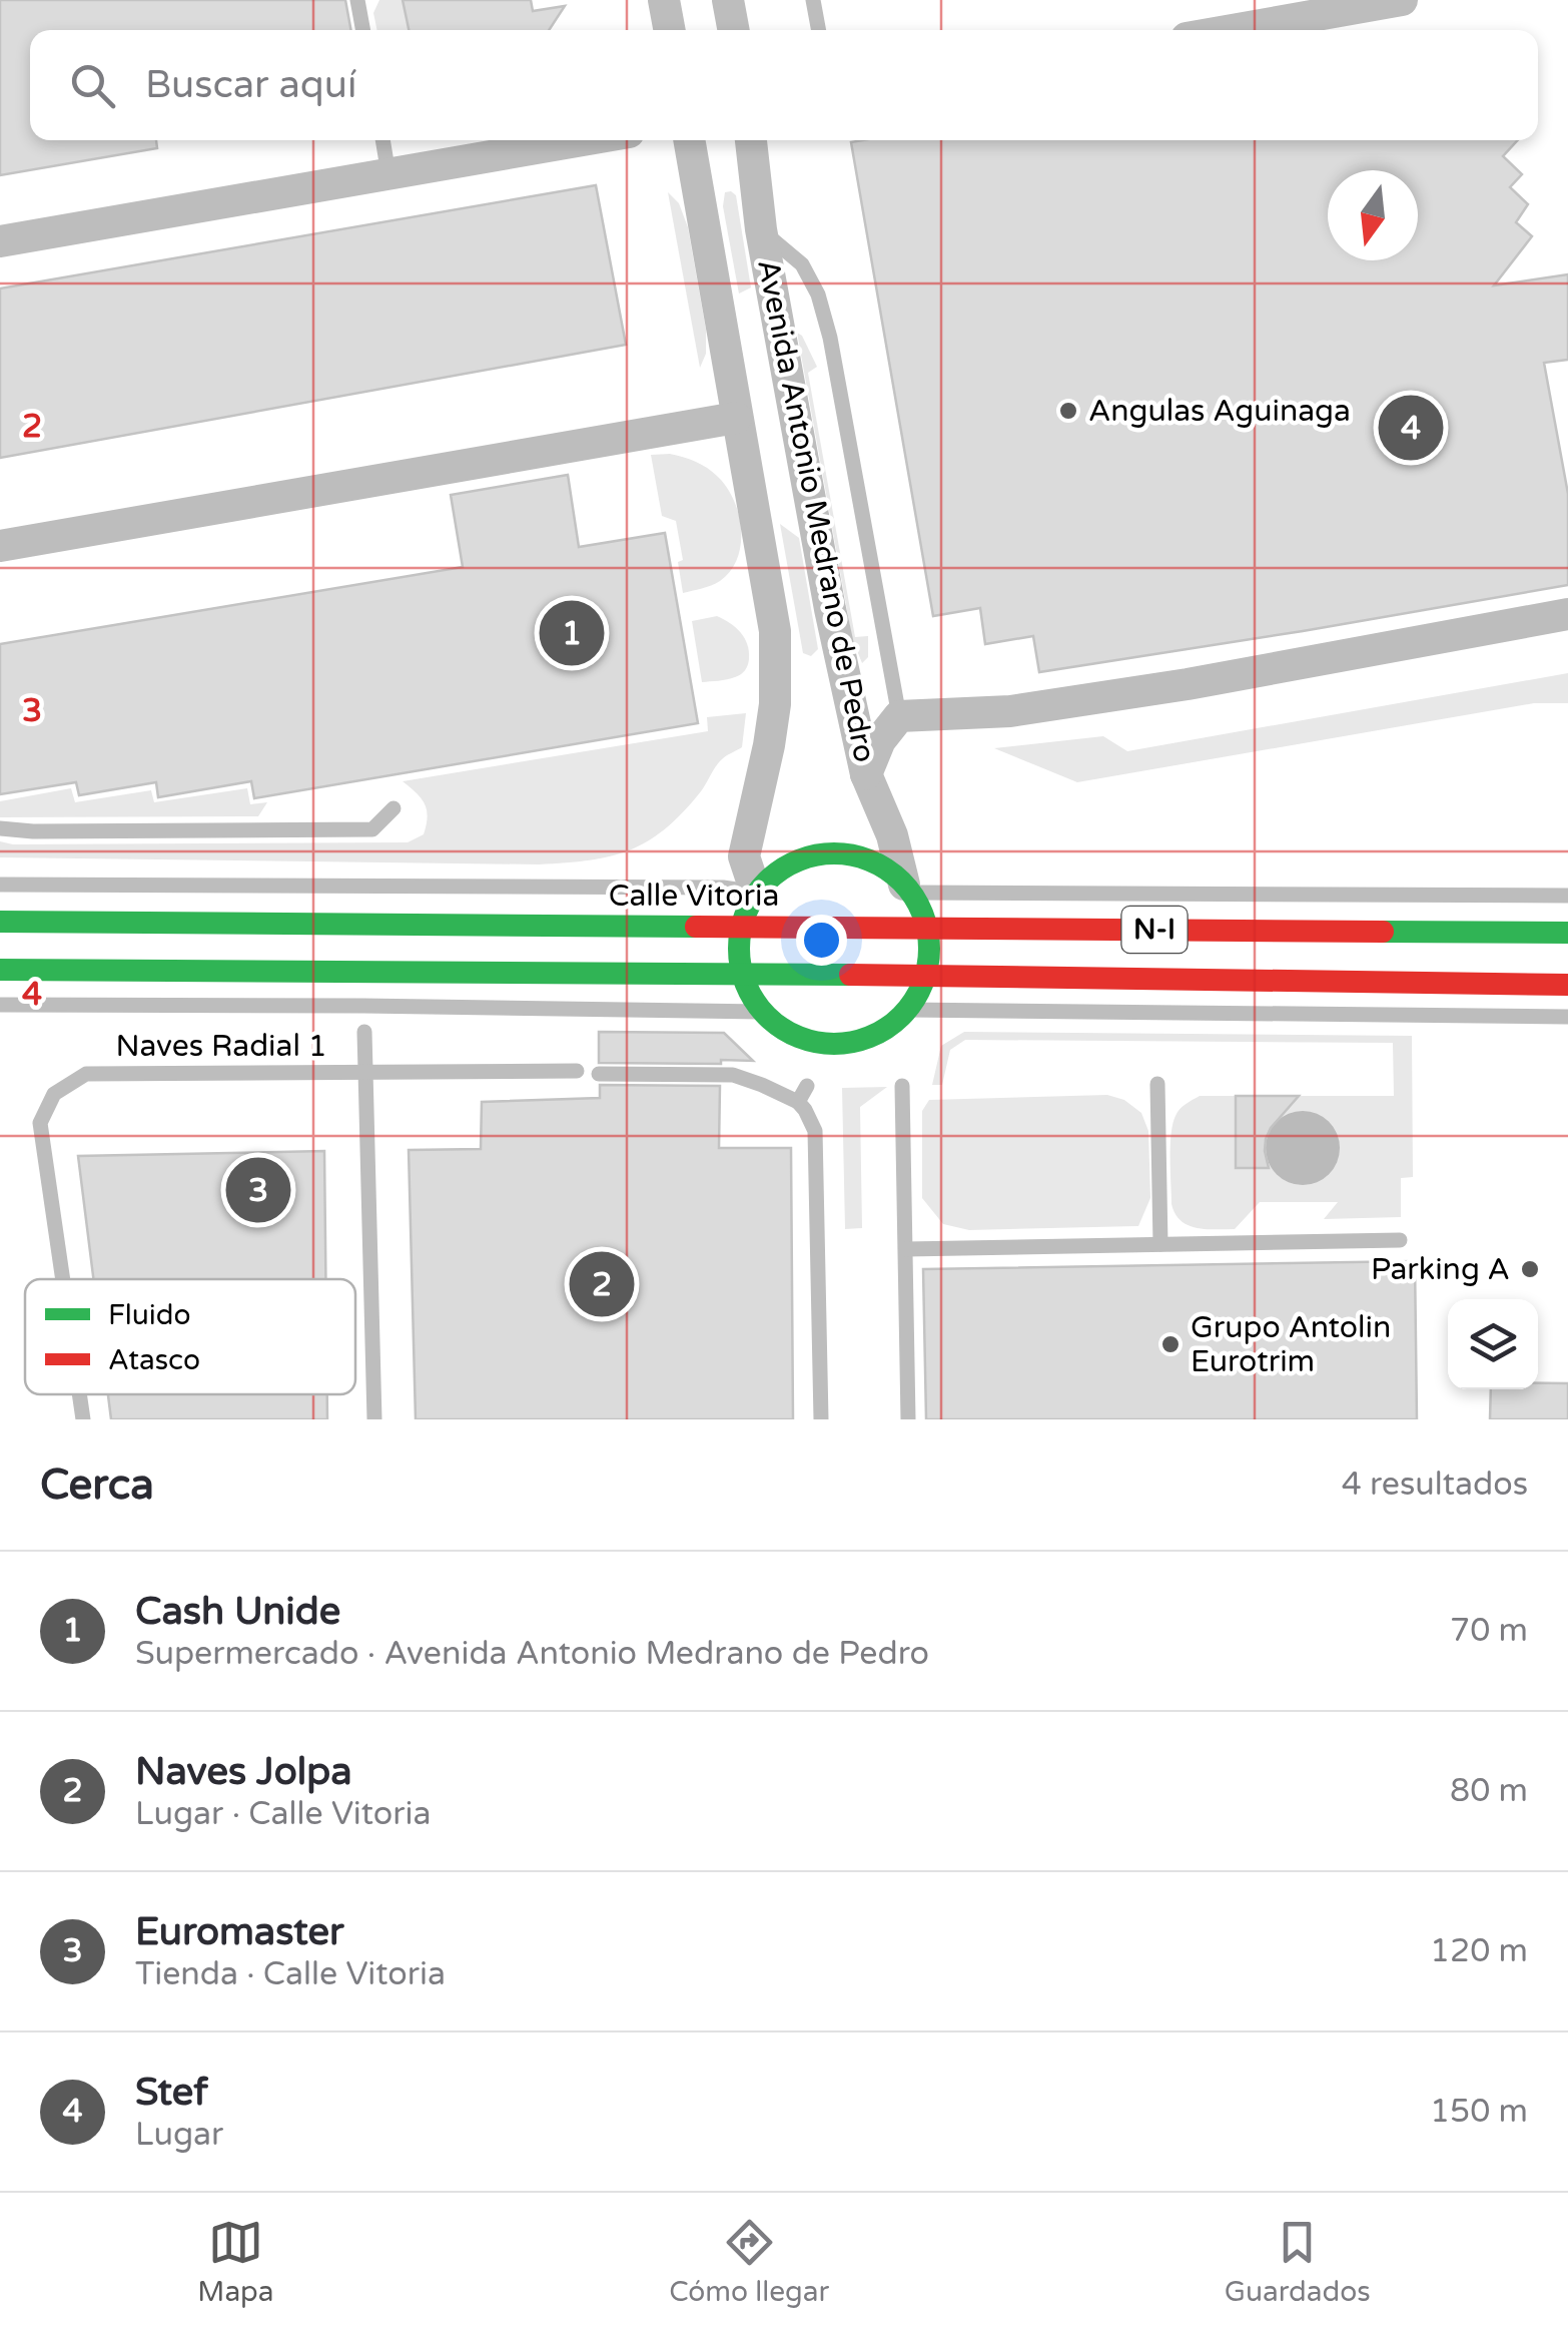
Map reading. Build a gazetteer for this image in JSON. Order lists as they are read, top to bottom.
{
  "streets": {
    "highway": ["Calle Vitoria", "N-I"],
    "street": ["Avenida Antonio Medrano de Pedro"],
    "lane": ["Naves Radial 1"]
  },
  "places": ["Angulas Aguinaga", "Parking A", "Grupo Antolin Eurotrim"],
  "legend": ["Fluido", "Atasco"],
  "north": "bottom",
  "page": {
    "search": "Buscar aquí",
    "pins": [
      "4",
      "1",
      "3",
      "2"
    ],
    "heading": ["Cerca", "4 resultados"],
    "list": [
      {
        "mark": "1",
        "name": "Cash Unide",
        "note": "Supermercado · Avenida Antonio Medrano de Pedro",
        "value": "70 m"
      },
      {
        "mark": "2",
        "name": "Naves Jolpa",
        "note": "Lugar · Calle Vitoria",
        "value": "80 m"
      },
      {
        "mark": "3",
        "name": "Euromaster",
        "note": "Tienda · Calle Vitoria",
        "value": "120 m"
      },
      {
        "mark": "4",
        "name": "Stef",
        "note": "Lugar",
        "value": "150 m"
      }
    ],
    "nav": ["Mapa", "Cómo llegar", "Guardados"]
  },
  "grid": {
    "rows": ["2", "3", "4"]
  }
}
